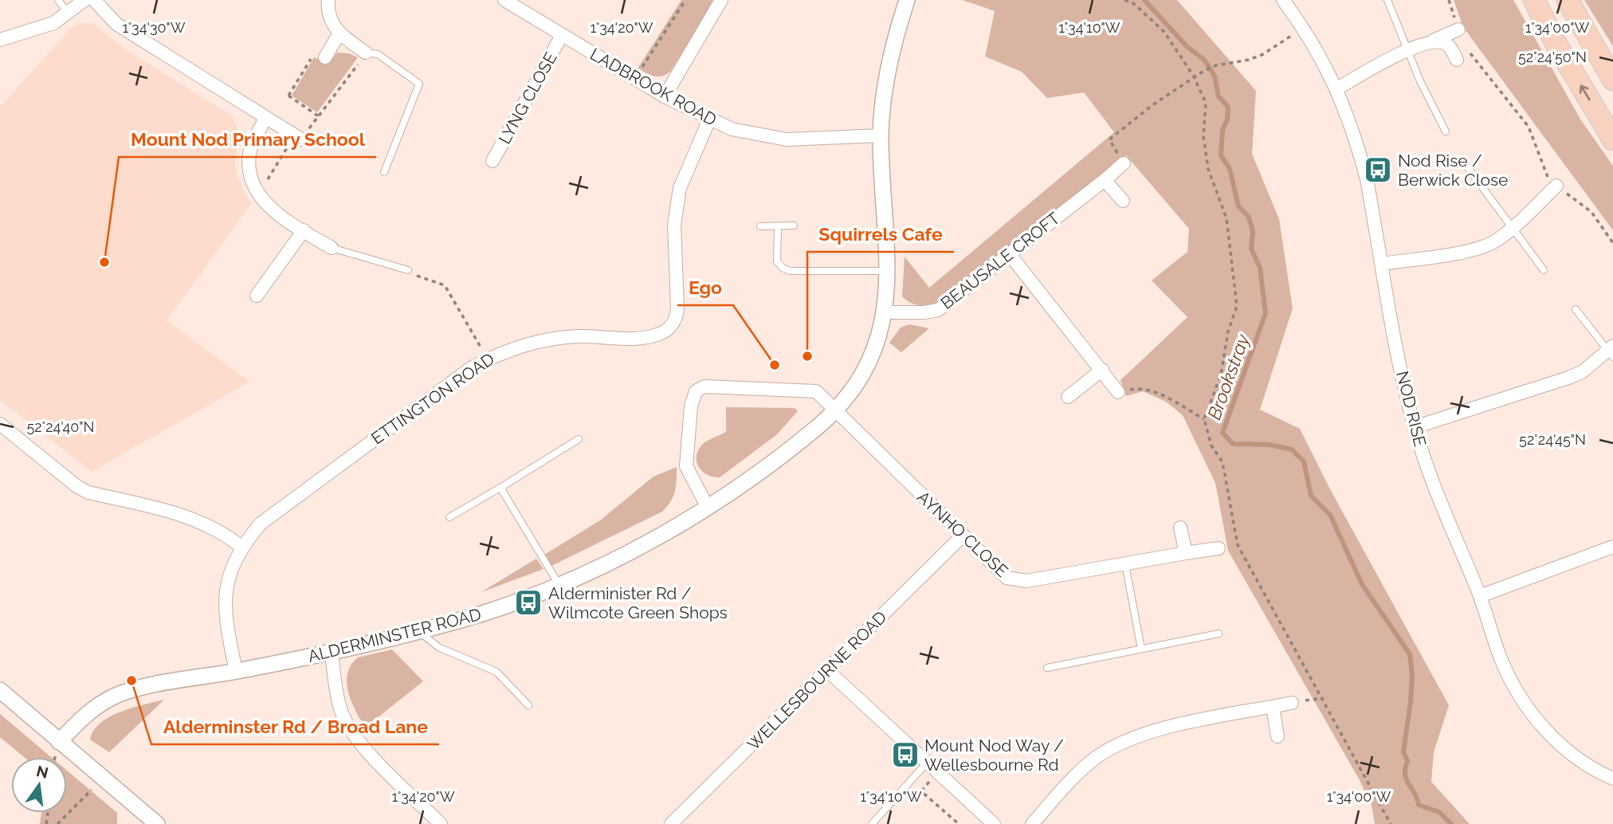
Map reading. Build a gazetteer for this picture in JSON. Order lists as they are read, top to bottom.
{
  "streets": {
    "street": [
      "LADBROOK ROAD",
      "LYNG CLOSE",
      "BEAUSALE CROFT",
      "ETTINGTON ROAD",
      "NOD RISE",
      "AYNHO CLOSE",
      "ALDERMINSTER ROAD",
      "WELLESBOURNE ROAD"
    ]
  },
  "crossings": [
    ["LADBROOK ROAD", "LYNG CLOSE"],
    ["LADBROOK ROAD", "ETTINGTON ROAD"],
    ["LADBROOK ROAD", "ALDERMINSTER ROAD"],
    ["BEAUSALE CROFT", "ALDERMINSTER ROAD"],
    ["ETTINGTON ROAD", "ALDERMINSTER ROAD"],
    ["AYNHO CLOSE", "ALDERMINSTER ROAD"],
    ["AYNHO CLOSE", "WELLESBOURNE ROAD"]
  ],
  "water": ["Brookstray"],
  "places": {
    "bus stop": ["Nod Rise / Berwick Close", "Alderminister Rd / Wilmcote Green Shops", "Mount Nod Way / Wellesbourne Rd"],
    "other": [
      "Mount Nod Primary School",
      "Squirrels Cafe",
      "Ego",
      "Alderminster Rd / Broad Lane"
    ]
  },
  "north": "top",
  "coordinates": [
    "1°34'30\"W",
    "1°34'20\"W",
    "1°34'10\"W",
    "1°34'00\"W",
    "52°24'50\"N",
    "52°24'40\"N",
    "52°24'45\"N"
  ]
}
